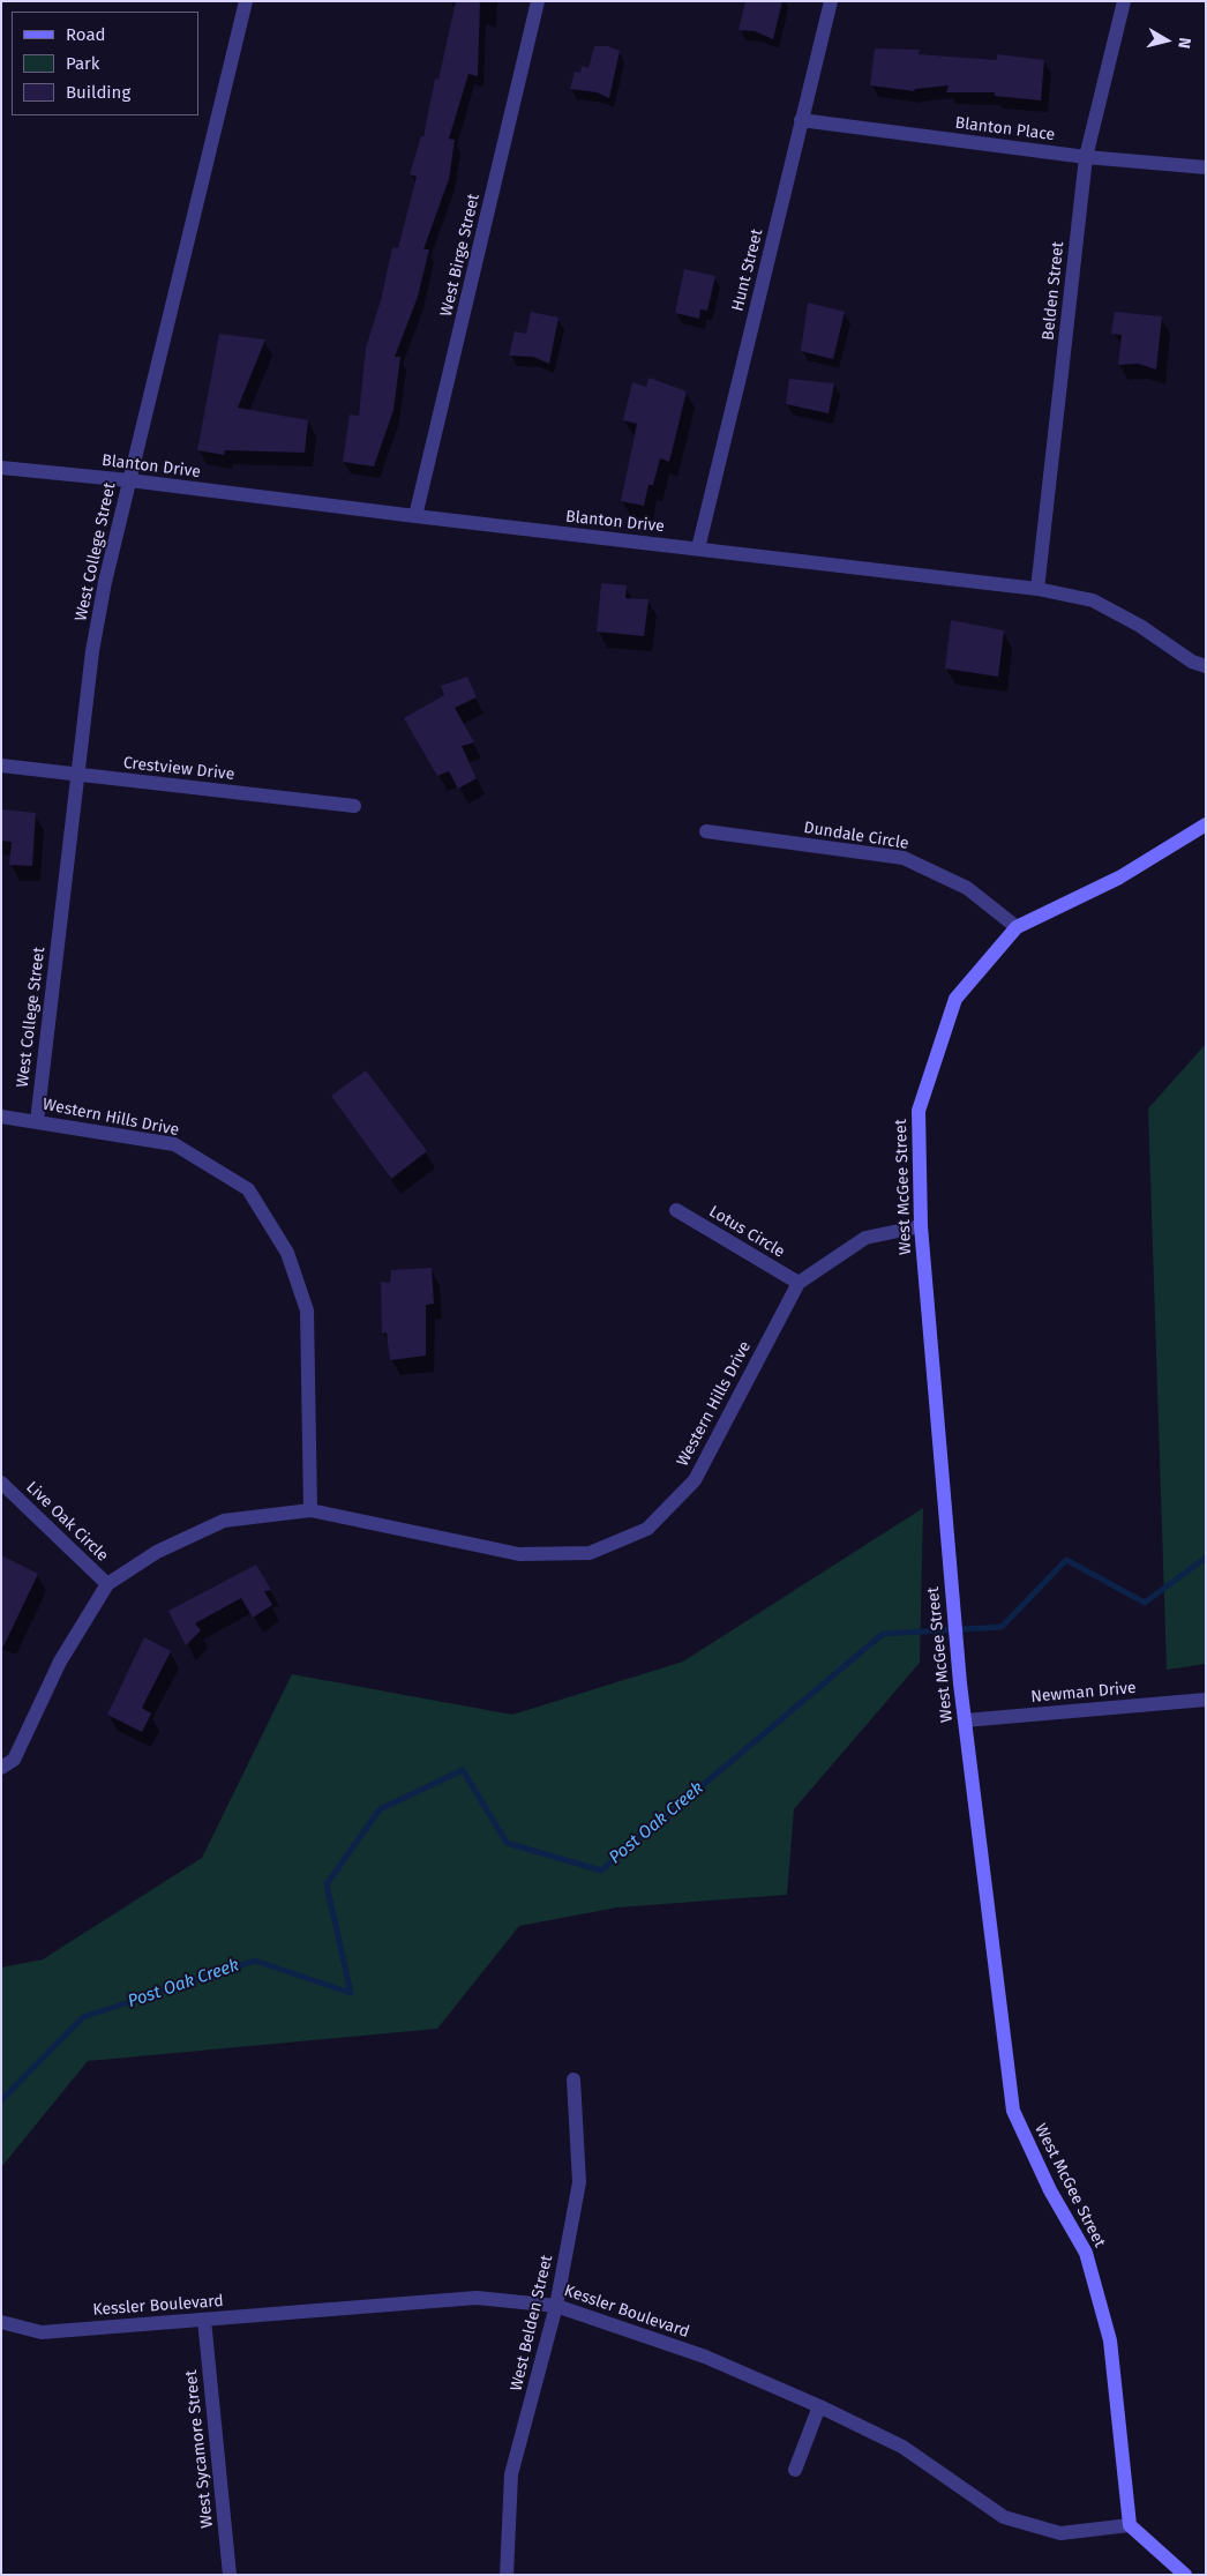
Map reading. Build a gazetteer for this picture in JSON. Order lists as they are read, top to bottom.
{
  "streets": {
    "street": [
      "Blanton Place",
      "West Birge Street",
      "Hunt Street",
      "Belden Street",
      "Blanton Drive",
      "West College Street",
      "Crestview Drive",
      "Dundale Circle",
      "Western Hills Drive",
      "West McGee Street",
      "Lotus Circle",
      "Live Oak Circle",
      "Newman Drive",
      "Kessler Boulevard",
      "West Belden Street",
      "West Sycamore Street"
    ]
  },
  "crossings": [
    ["Blanton Place", "Hunt Street"],
    ["Blanton Place", "Belden Street"],
    ["West Birge Street", "Blanton Drive"],
    ["Hunt Street", "Blanton Drive"],
    ["Belden Street", "Blanton Drive"],
    ["Blanton Drive", "West College Street"],
    ["West College Street", "Crestview Drive"],
    ["West College Street", "Western Hills Drive"],
    ["Dundale Circle", "West McGee Street"],
    ["Western Hills Drive", "West McGee Street"],
    ["Western Hills Drive", "Lotus Circle"],
    ["Western Hills Drive", "Live Oak Circle"],
    ["West McGee Street", "Newman Drive"],
    ["West McGee Street", "Kessler Boulevard"],
    ["Kessler Boulevard", "West Belden Street"],
    ["Kessler Boulevard", "West Sycamore Street"]
  ],
  "water": ["Post Oak Creek"],
  "legend": ["Road", "Park", "Building"],
  "north": "right"
}
